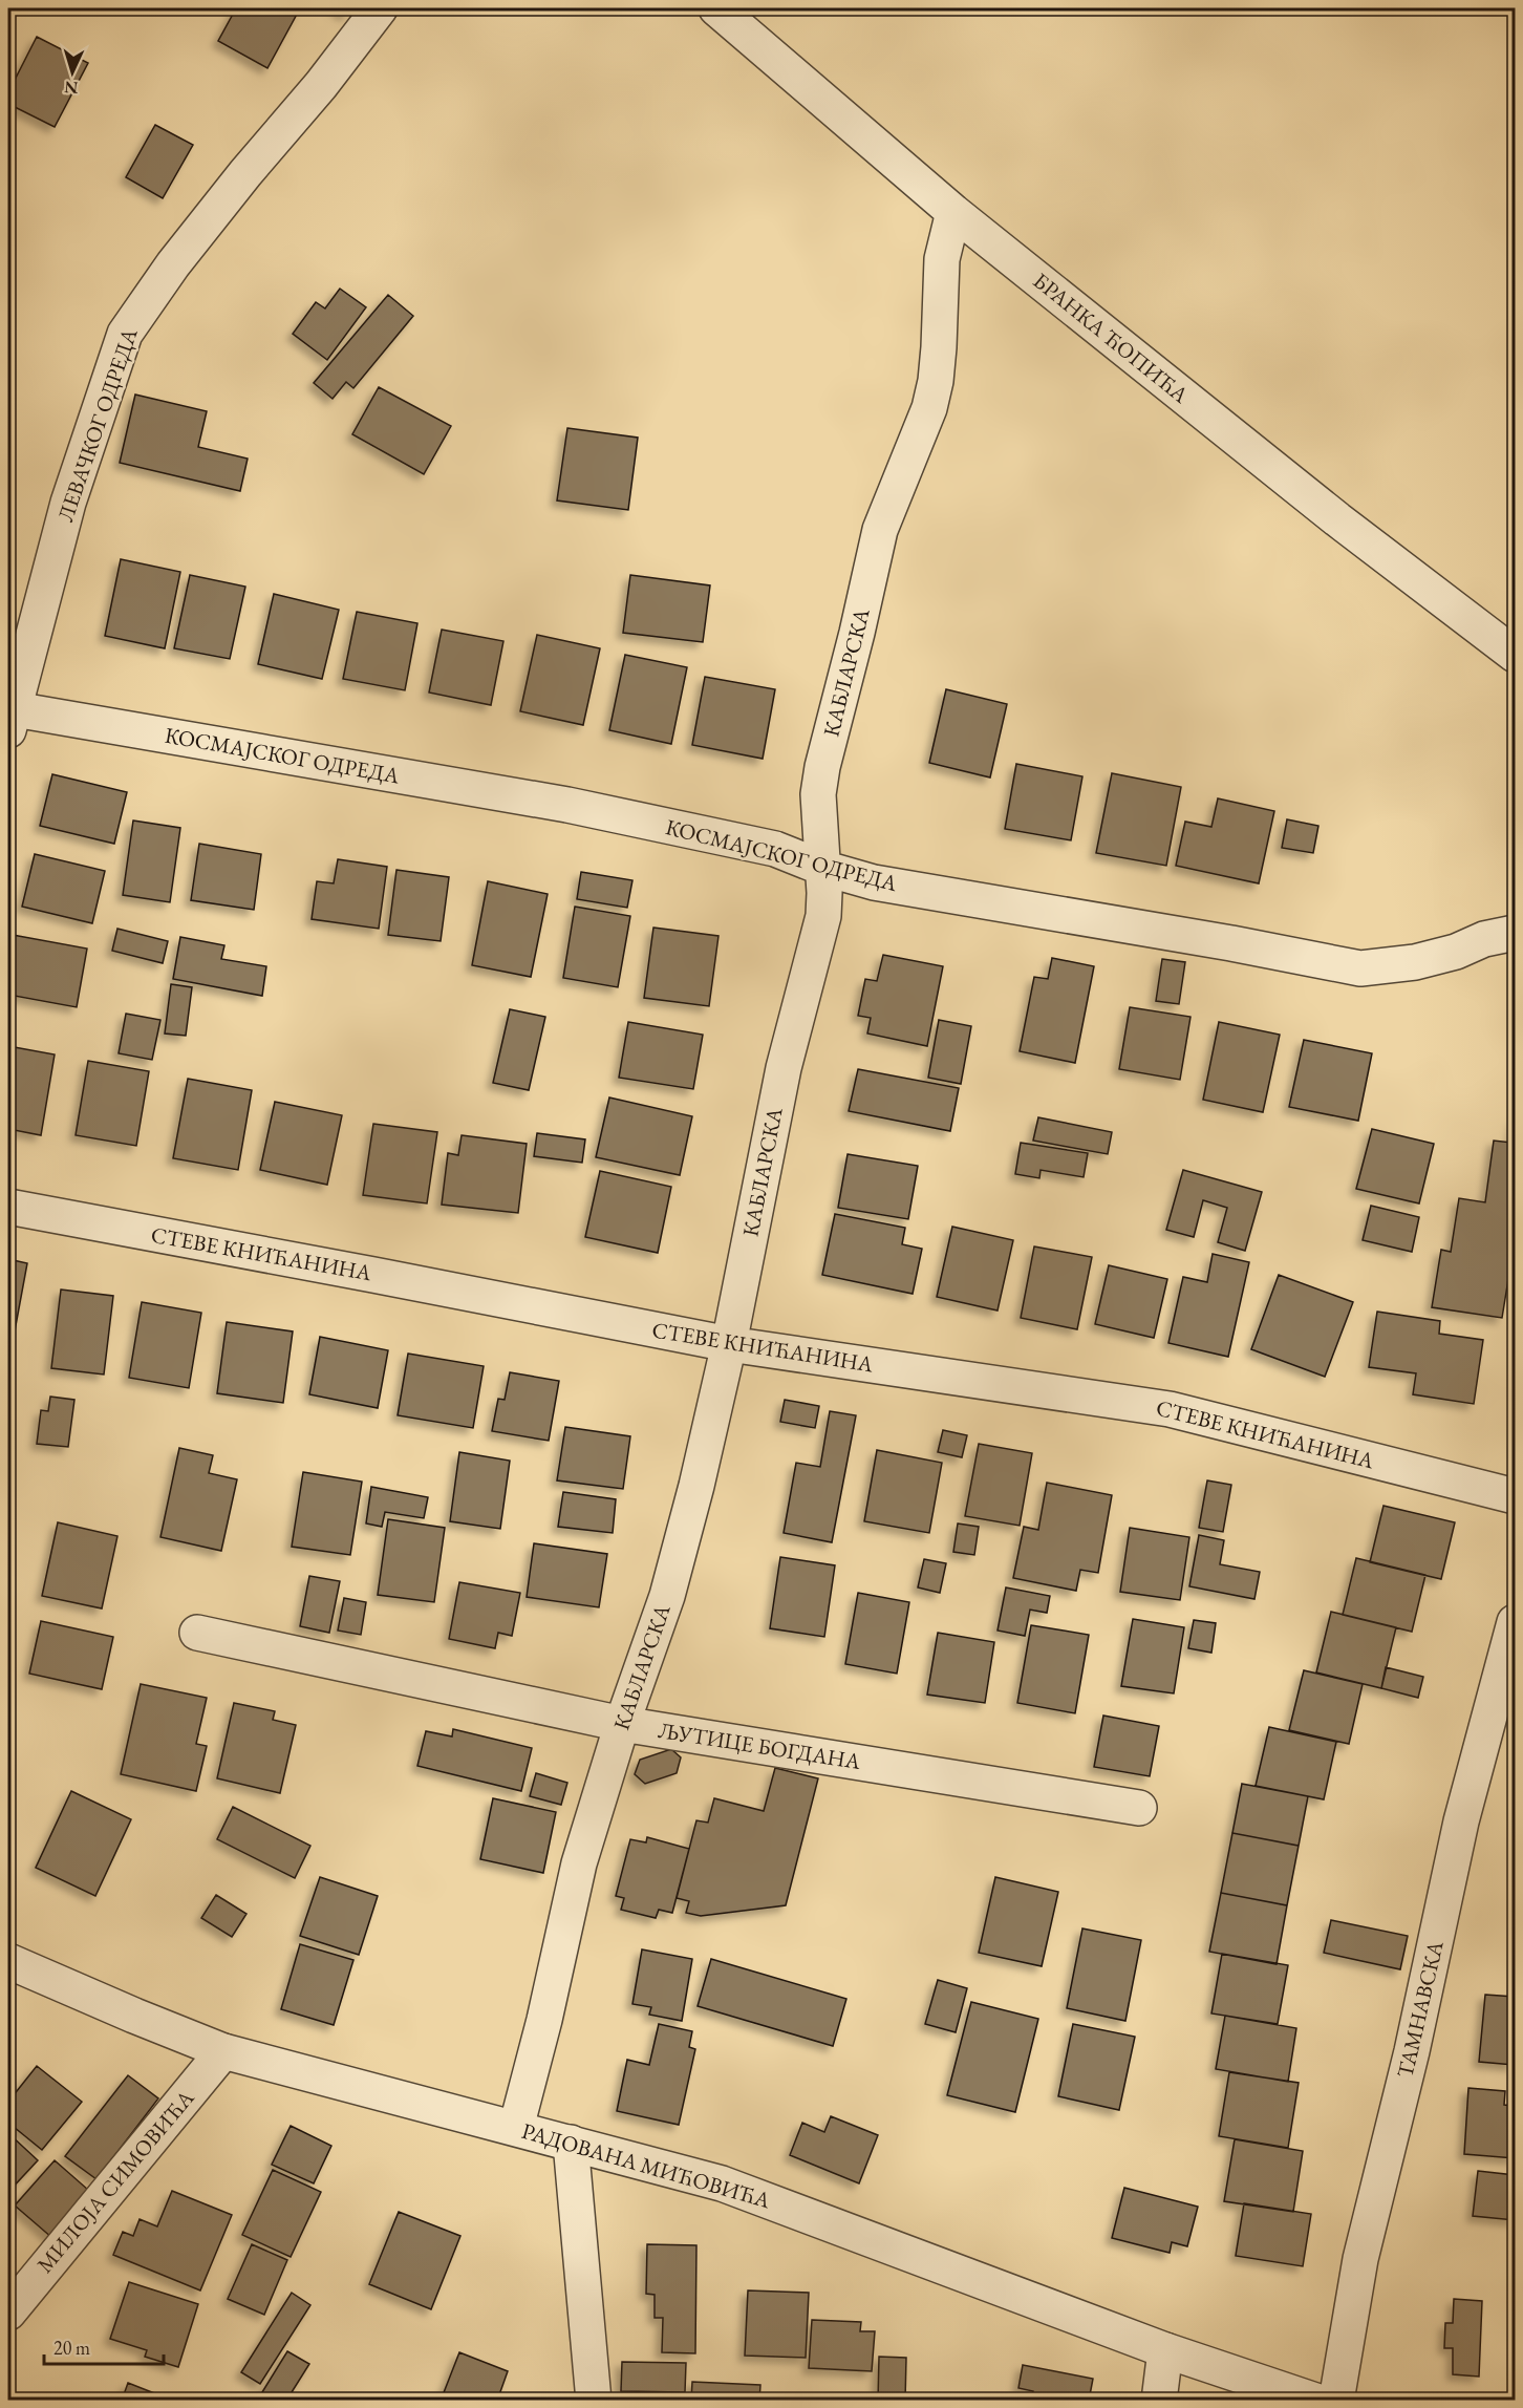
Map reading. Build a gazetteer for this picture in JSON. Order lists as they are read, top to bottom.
{
  "streets": {
    "street": [
      "БРАНКА ЋОПИЋА",
      "ЛЕВАЧКОГ ОДРЕДА",
      "КАБЛАРСКА",
      "КОСМАЈСКОГ ОДРЕДА",
      "СТЕВЕ КНИЋАНИНА",
      "ЉУТИЦЕ БОГДАНА",
      "ТАМНАВСКА",
      "РАДОВАНА МИЋОВИЋА",
      "МИЛОЈА СИМОВИЋА"
    ]
  },
  "crossings": [
    ["БРАНКА ЋОПИЋА", "КАБЛАРСКА"],
    ["ЛЕВАЧКОГ ОДРЕДА", "КОСМАЈСКОГ ОДРЕДА"],
    ["КАБЛАРСКА", "КОСМАЈСКОГ ОДРЕДА"],
    ["КАБЛАРСКА", "СТЕВЕ КНИЋАНИНА"],
    ["КАБЛАРСКА", "ЉУТИЦЕ БОГДАНА"],
    ["КАБЛАРСКА", "РАДОВАНА МИЋОВИЋА"],
    ["РАДОВАНА МИЋОВИЋА", "МИЛОЈА СИМОВИЋА"]
  ],
  "scale_bar": "20 m",
  "north": "bottom"
}
